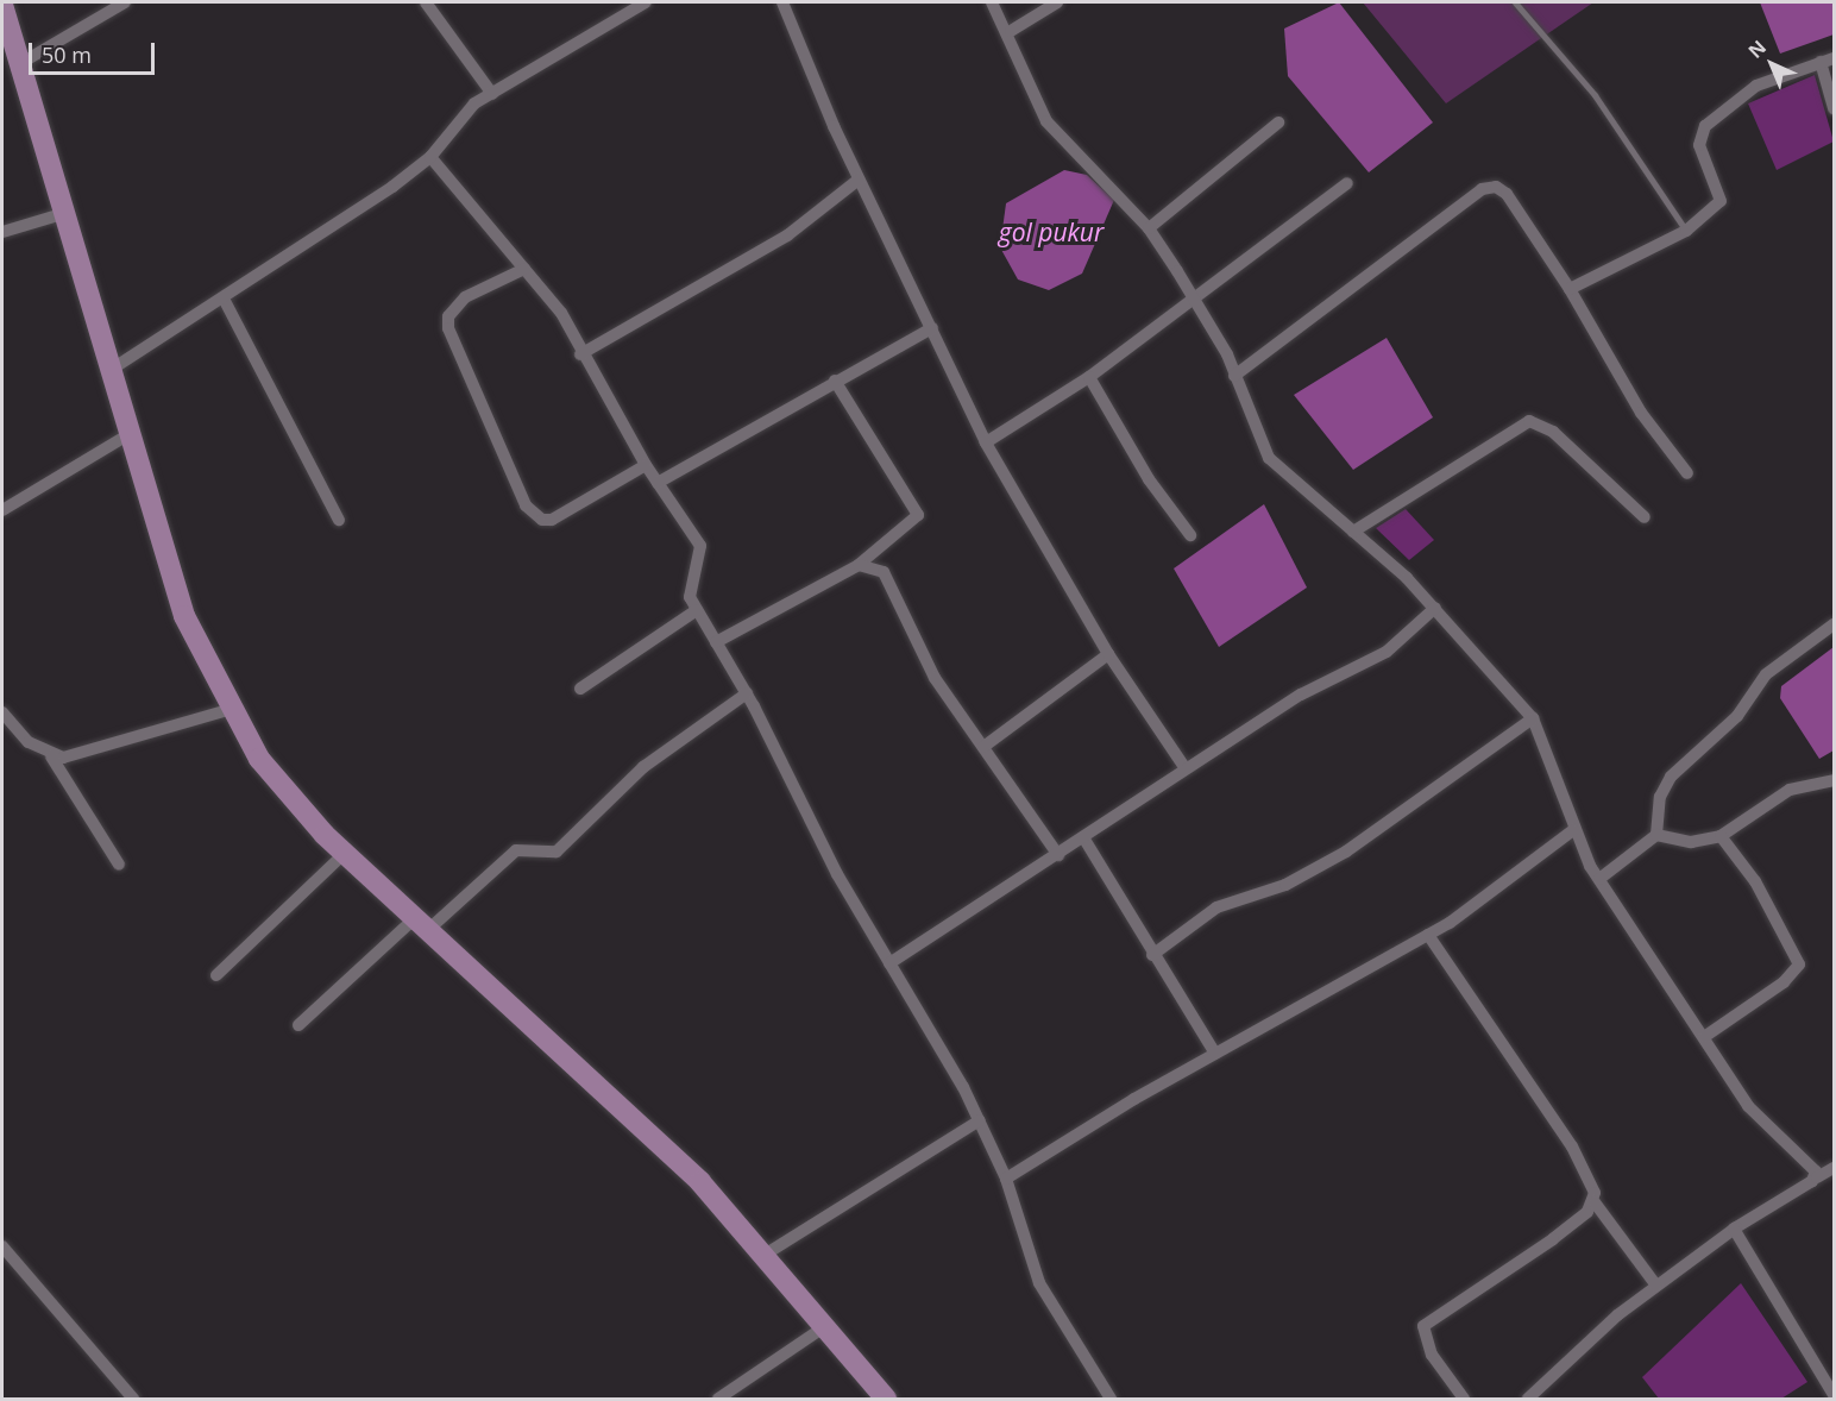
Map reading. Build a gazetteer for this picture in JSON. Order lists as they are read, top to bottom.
{
  "water": ["gol pukur"],
  "scale_bar": "50 m",
  "north": "top left"
}
